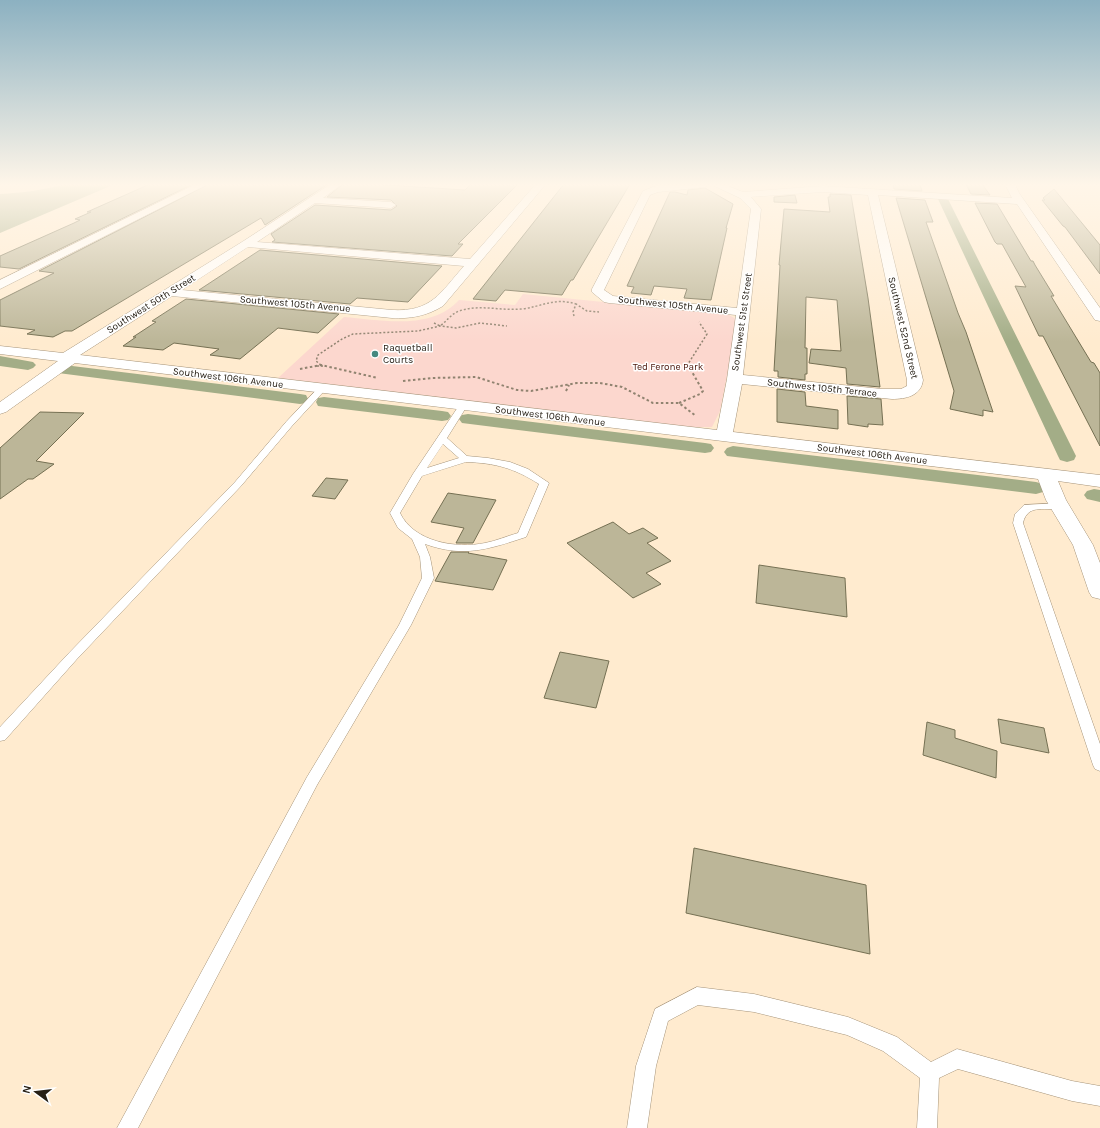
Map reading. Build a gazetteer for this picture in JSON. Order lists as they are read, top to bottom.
{
  "streets": {
    "street": [
      "Southwest 50th Street",
      "Southwest 105th Avenue",
      "Southwest 51st Street",
      "Southwest 52nd Street",
      "Southwest 106th Avenue",
      "Southwest 105th Terrace"
    ]
  },
  "crossings": [
    ["Southwest 50th Street", "Southwest 105th Avenue"],
    ["Southwest 50th Street", "Southwest 106th Avenue"],
    ["Southwest 105th Avenue", "Southwest 51st Street"],
    ["Southwest 51st Street", "Southwest 106th Avenue"],
    ["Southwest 51st Street", "Southwest 105th Terrace"],
    ["Southwest 52nd Street", "Southwest 105th Terrace"]
  ],
  "parks": ["Ted Ferone Park"],
  "places": ["Raquetball Courts"],
  "north": "left"
}
